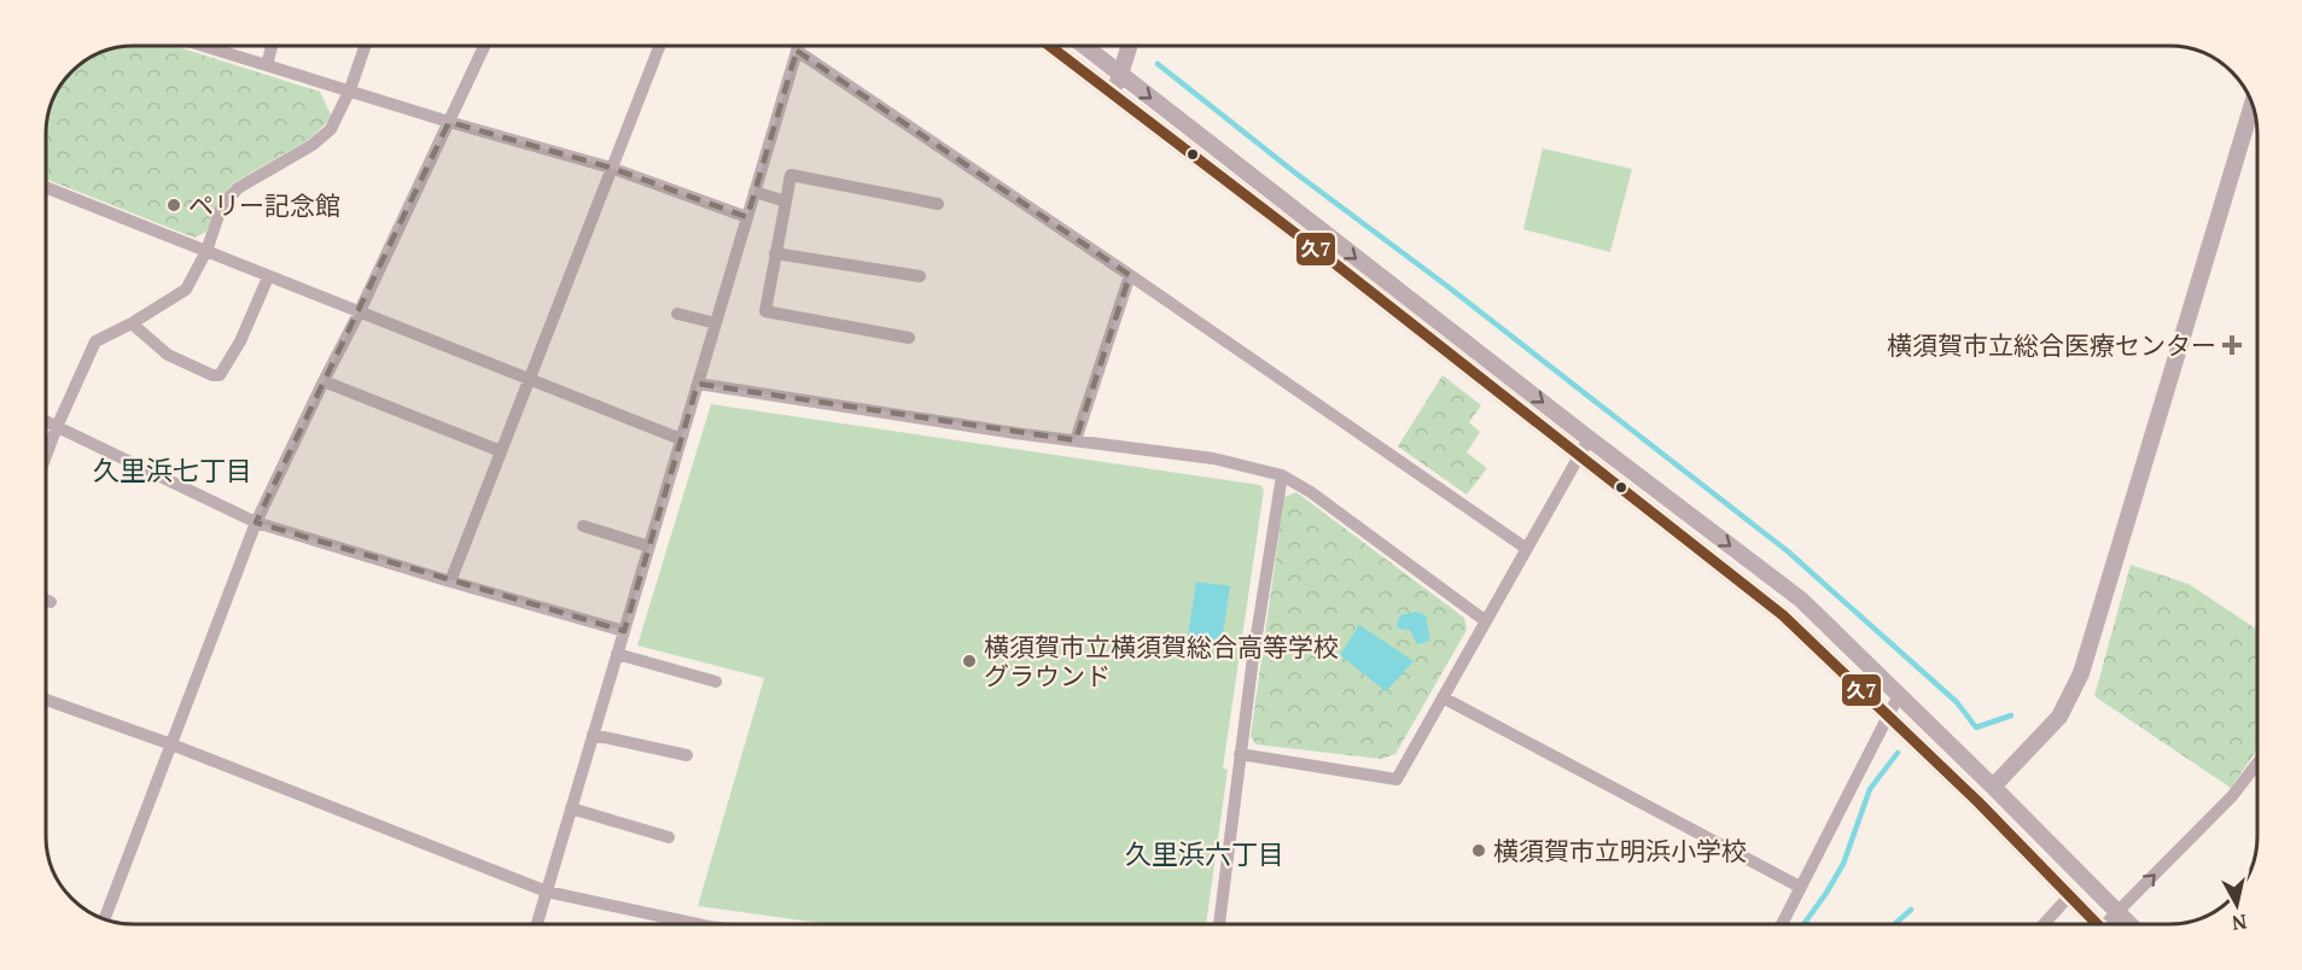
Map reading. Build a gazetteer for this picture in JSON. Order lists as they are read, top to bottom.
{
  "districts": ["久里浜七丁目", "久里浜六丁目"],
  "places": {
    "other": ["ペリー記念館", "横須賀市立横須賀総合高等学校 グラウンド", "横須賀市立明浜小学校"],
    "health": ["横須賀市立総合医療センター"]
  },
  "lines": ["transit line 久7"],
  "north": "bottom"
}
